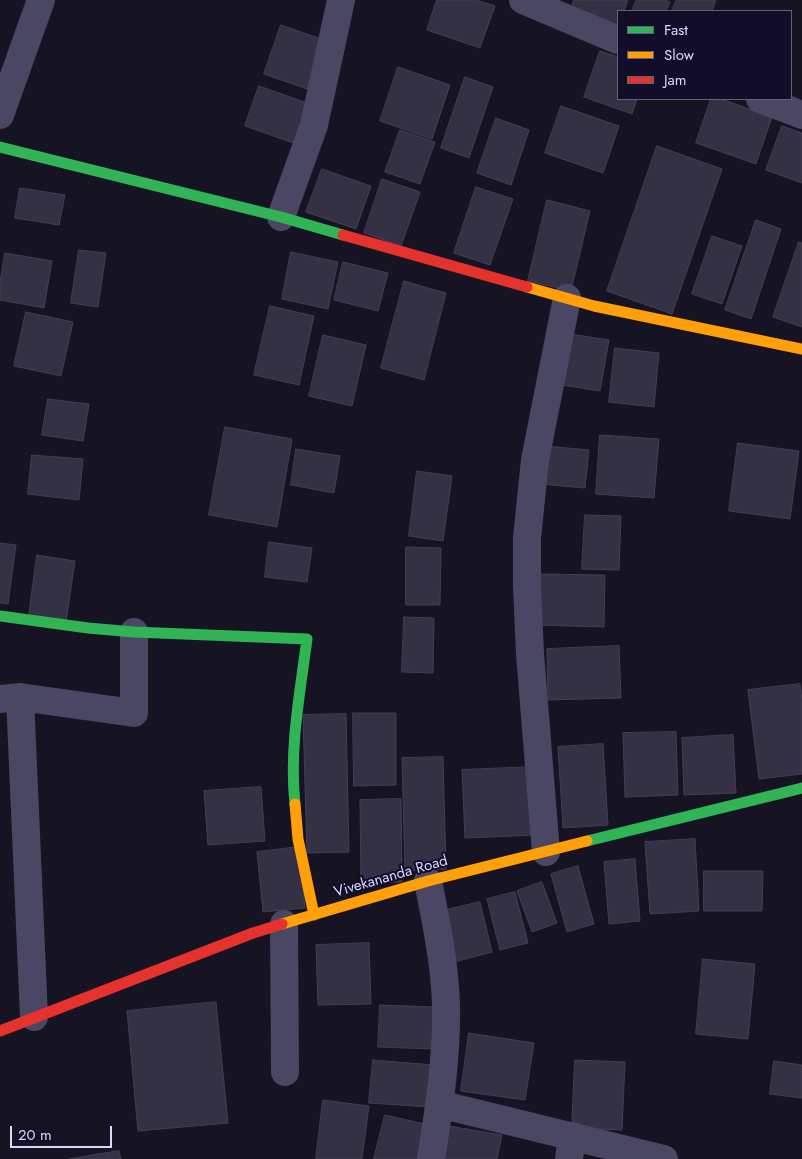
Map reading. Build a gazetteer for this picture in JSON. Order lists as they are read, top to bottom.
{
  "streets": {
    "street": ["Vivekananda Road"]
  },
  "legend": ["Fast", "Slow", "Jam"],
  "scale_bar": "20 m"
}
